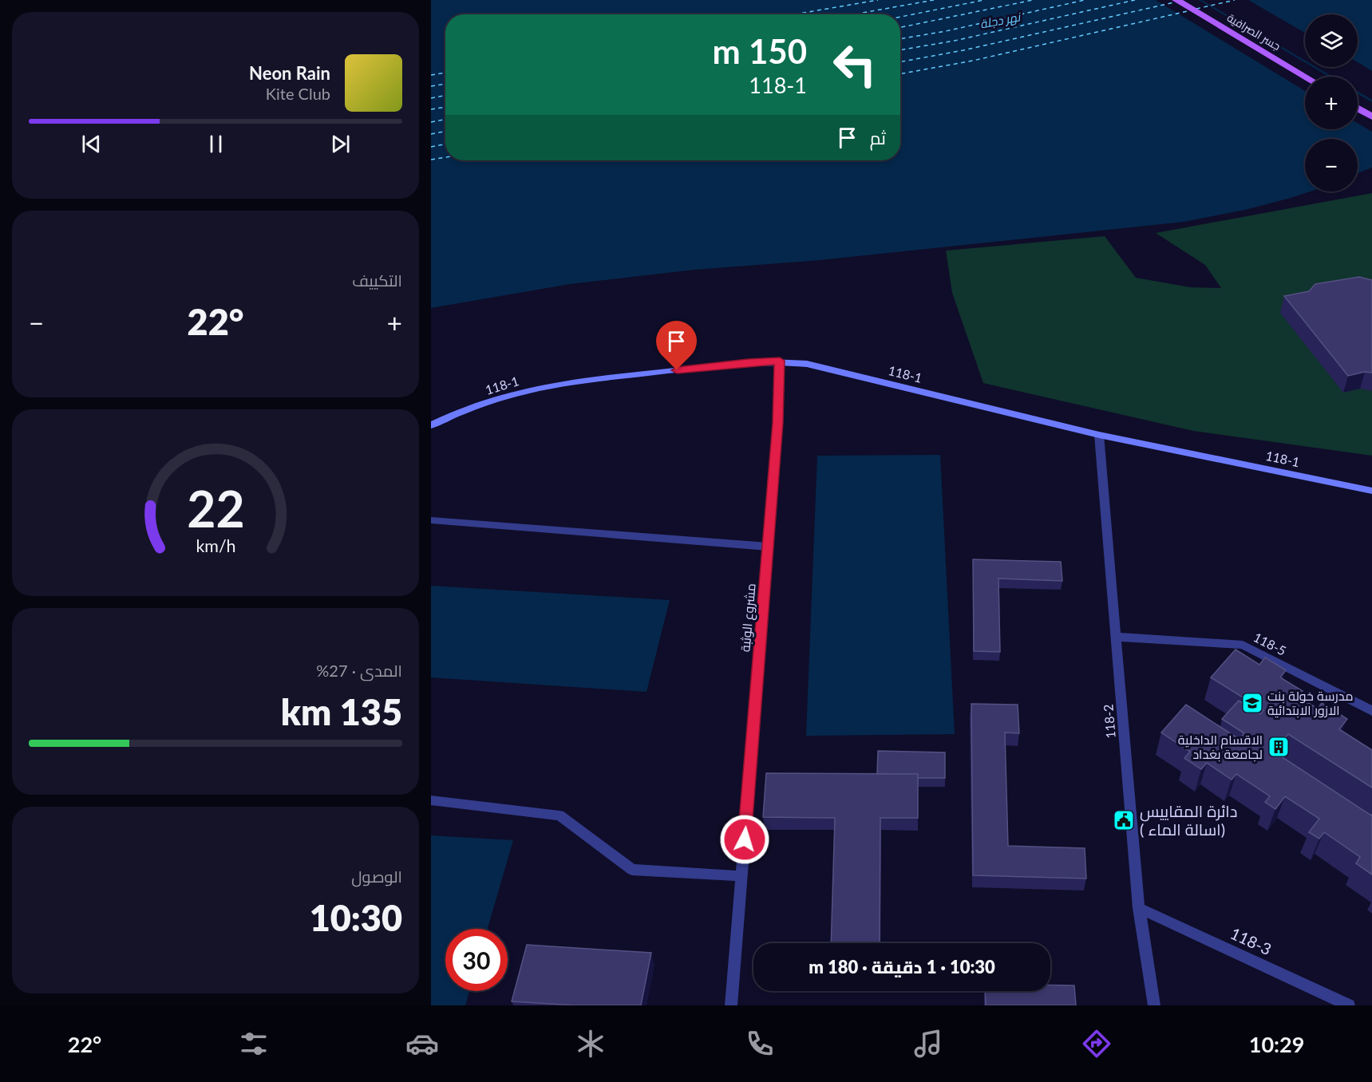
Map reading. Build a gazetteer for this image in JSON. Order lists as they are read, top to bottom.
{
  "streets": {
    "main road": ["جسر الصرافية"],
    "street": [
      "118-1",
      "مشروع الوثبة",
      "118-5",
      "118-2",
      "118-3"
    ]
  },
  "crossings": [
    ["118-1", "مشروع الوثبة"],
    ["118-1", "118-2"],
    ["118-5", "118-2"],
    ["118-2", "118-3"]
  ],
  "water": ["نهر دجلة"],
  "places": {
    "school or university": ["مدرسة خولة بنت الازور الابتدائية"],
    "building": ["الاقسام الداخلية لجامعة بغداد"],
    "public building": ["دائرة المقاييس ( اسالة الماء)"]
  },
  "page": {
    "map_buttons": ["+", "−"],
    "turn": ["150 m", "118-1"],
    "song": ["Neon Rain", "Kite Club"],
    "then": "ثم",
    "tile": [
      "التكييف",
      ["المدى · 27%", "135 km"],
      ["الوصول", "10:30"]
    ],
    "heat": ["−", "22°", "+"],
    "limit": "30",
    "trip": "10:30 · 1 دقيقة · 180 m",
    "tabs": ["10:29", "22°"],
    "gauge": ["22", "km/h"]
  }
}
